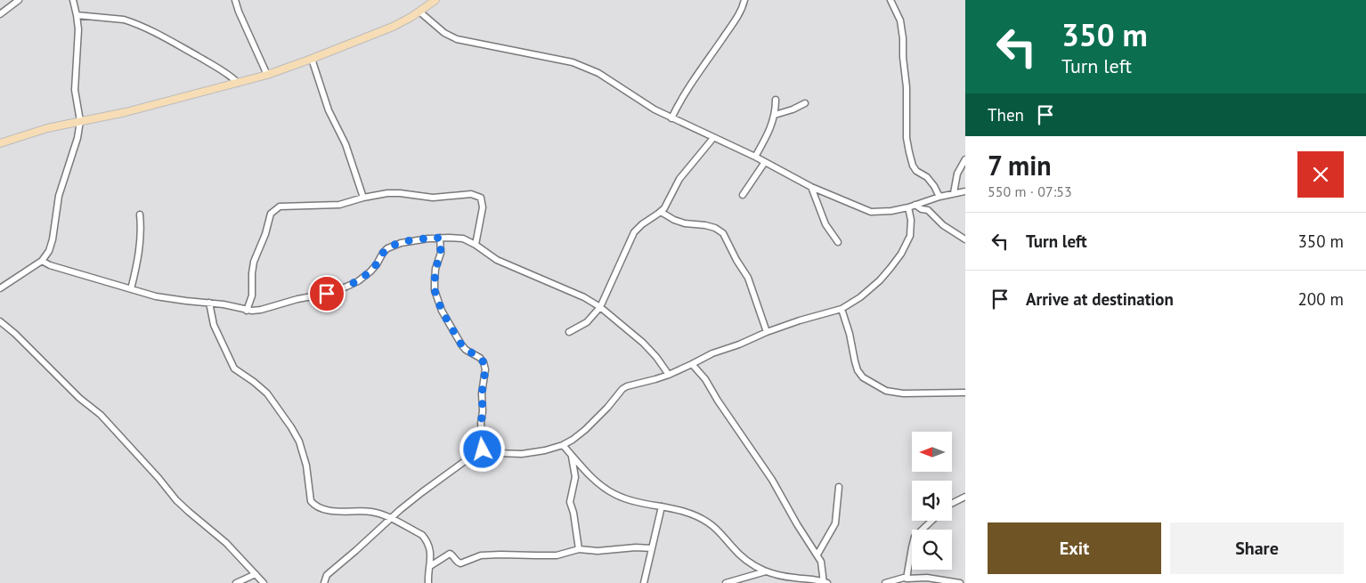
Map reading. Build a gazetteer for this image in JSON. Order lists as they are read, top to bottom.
{
  "north": "left",
  "page": {
    "turn": ["350 m", "Turn left"],
    "then": "Then",
    "heading": ["7 min", "550 m · 07:53"],
    "list": [
      {
        "name": "Turn left",
        "value": "350 m"
      },
      {
        "name": "Arrive at destination",
        "value": "200 m"
      }
    ],
    "buttons": ["Exit", "Share"]
  }
}
